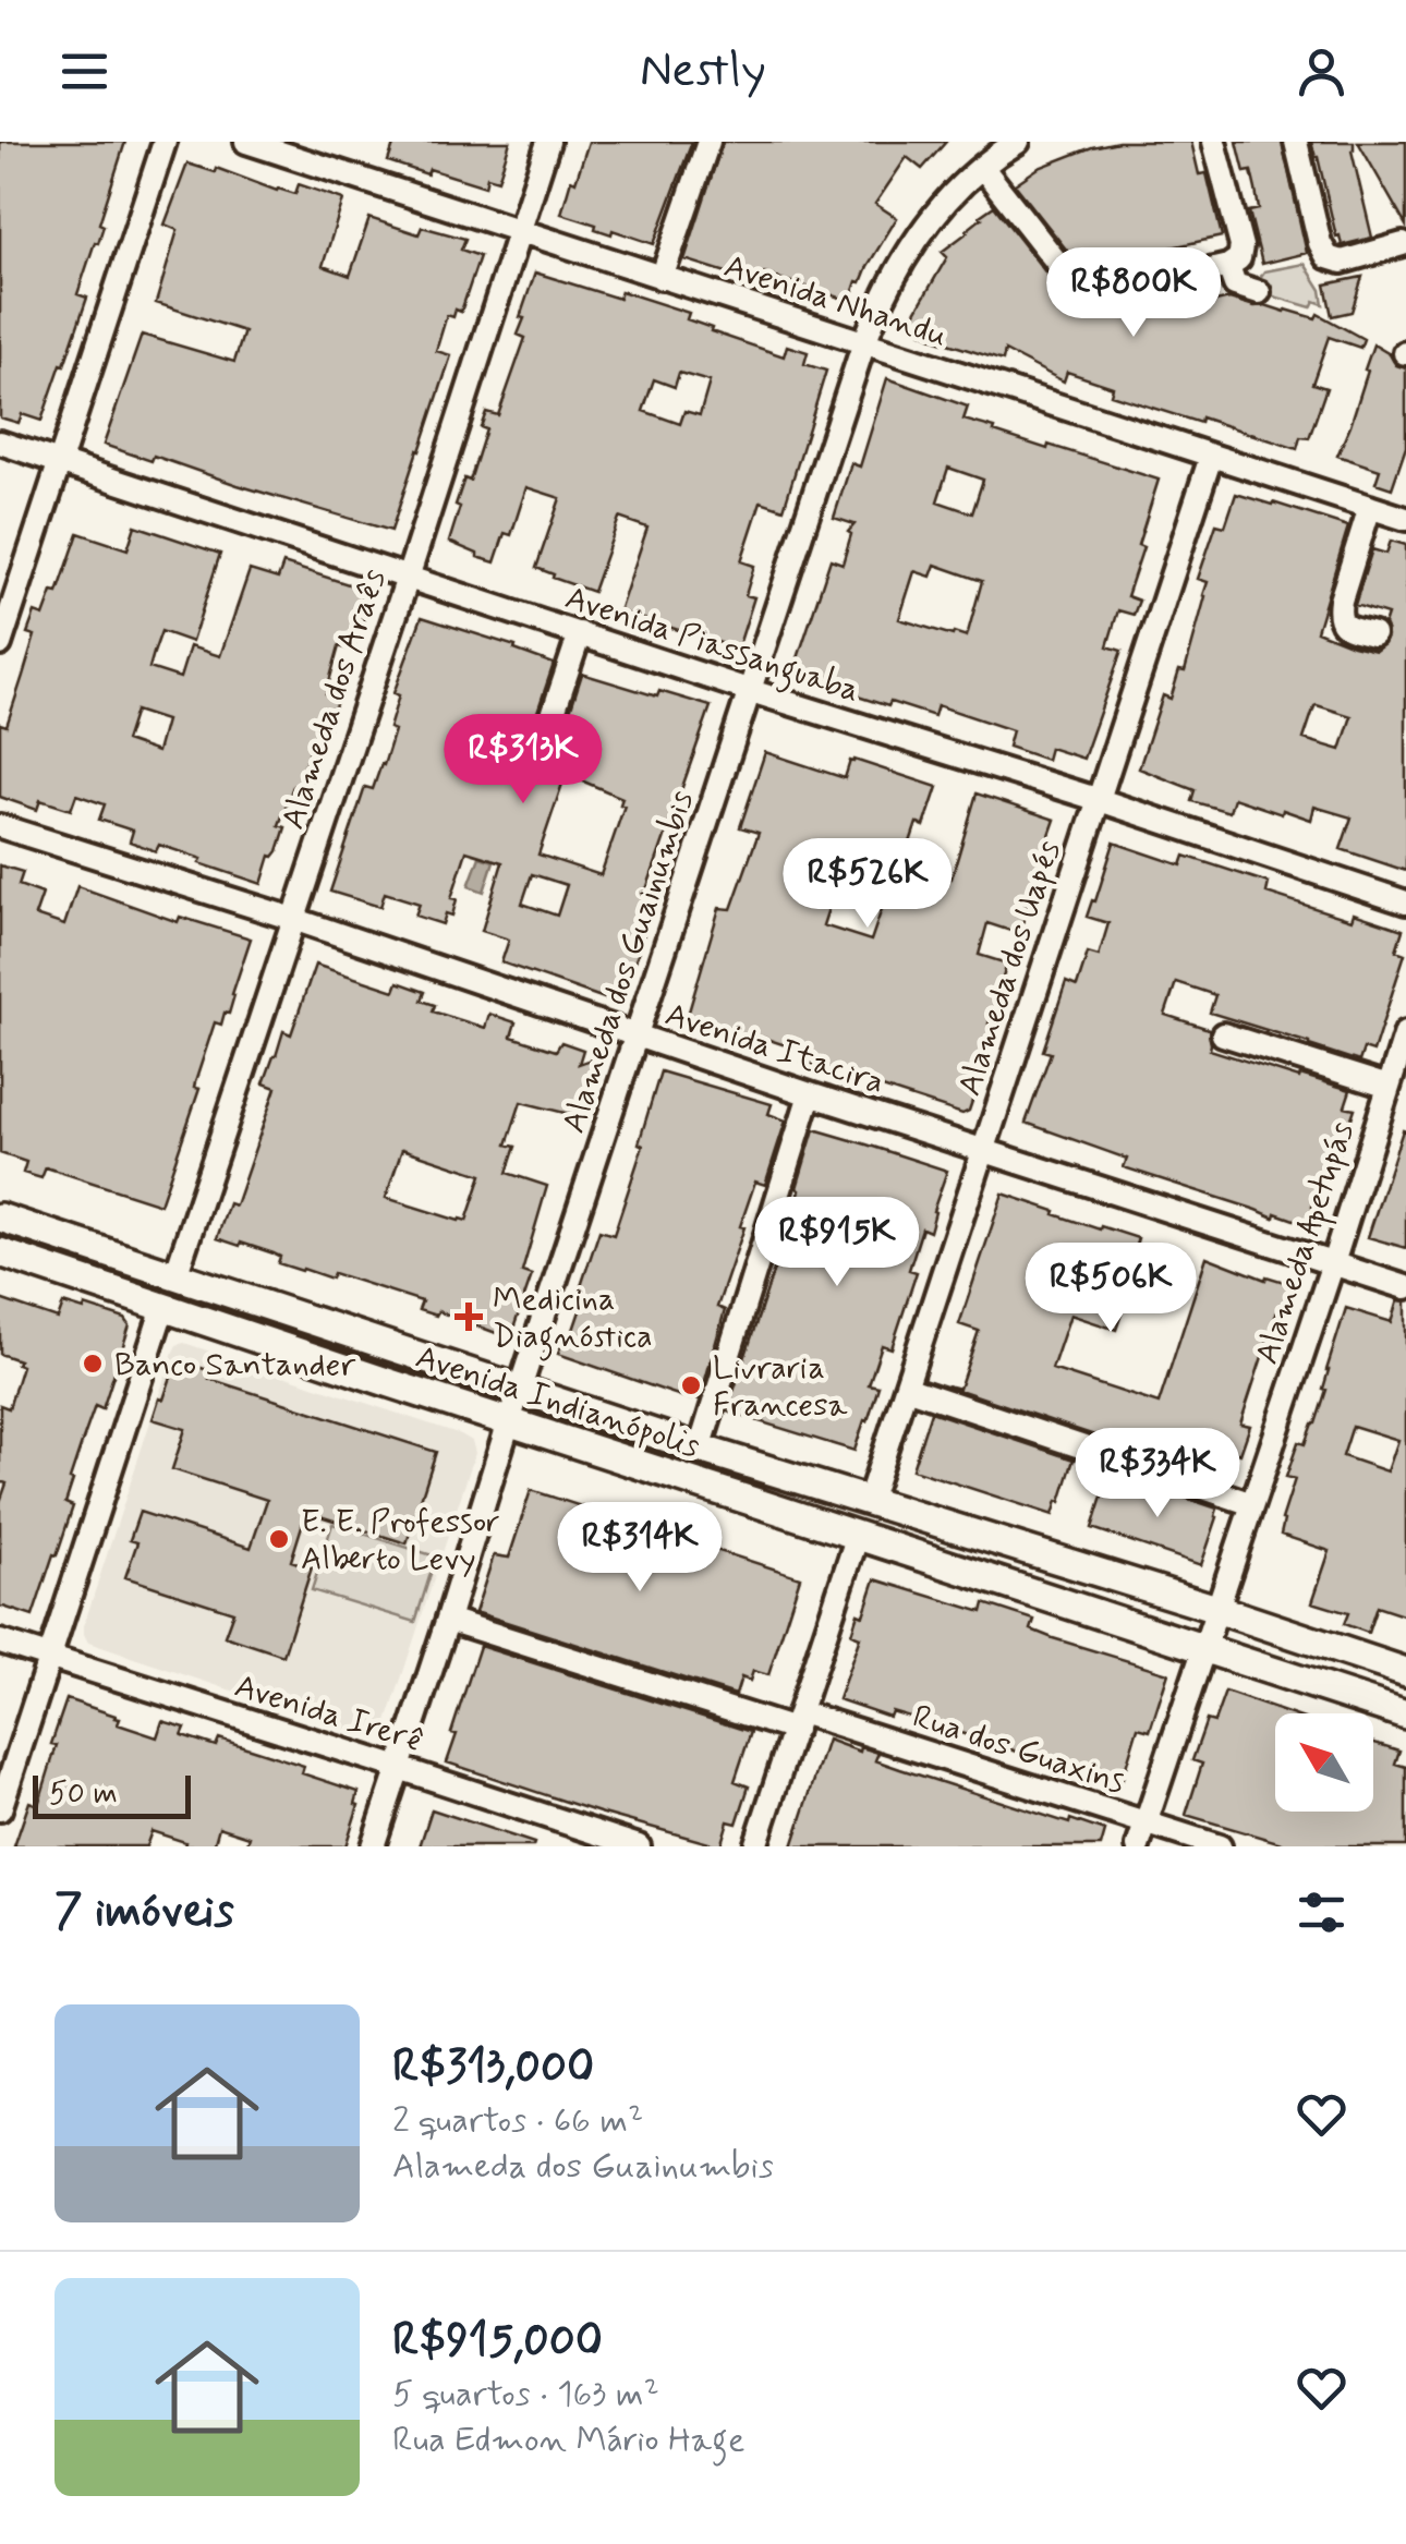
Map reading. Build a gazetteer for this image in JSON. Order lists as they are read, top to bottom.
{
  "streets": {
    "main road": ["Avenida Indianópolis"],
    "street": [
      "Avenida Nhandu",
      "Avenida Piassanguaba",
      "Alameda dos Araês",
      "Alameda dos Guainumbis",
      "Alameda dos Uapés",
      "Avenida Itacira",
      "Alameda Apetupás",
      "Avenida Irerê",
      "Rua dos Guaxins"
    ]
  },
  "crossings": [
    ["Avenida Nhandu", "Alameda dos Araês"],
    ["Avenida Nhandu", "Alameda dos Guainumbis"],
    ["Avenida Nhandu", "Alameda dos Uapés"],
    ["Avenida Piassanguaba", "Alameda dos Araês"],
    ["Avenida Piassanguaba", "Alameda dos Guainumbis"],
    ["Avenida Piassanguaba", "Alameda dos Uapés"],
    ["Alameda dos Araês", "Avenida Itacira"],
    ["Alameda dos Araês", "Avenida Indianópolis"],
    ["Alameda dos Guainumbis", "Avenida Itacira"],
    ["Alameda dos Guainumbis", "Avenida Indianópolis"],
    ["Alameda dos Guainumbis", "Avenida Irerê"],
    ["Alameda dos Guainumbis", "Rua dos Guaxins"],
    ["Alameda dos Uapés", "Avenida Itacira"],
    ["Alameda dos Uapés", "Avenida Indianópolis"],
    ["Avenida Itacira", "Alameda Apetupás"],
    ["Alameda Apetupás", "Avenida Indianópolis"],
    ["Alameda Apetupás", "Rua dos Guaxins"]
  ],
  "places": {
    "health": ["Medicina Diagnóstica"],
    "other": ["Banco Santander", "Livraria Francesa", "E. E. Professor Alberto Levy"]
  },
  "scale_bar": "50 m",
  "north": "top left",
  "page": {
    "header": "Nestly",
    "price": [
      "R$800K",
      "R$313K",
      "R$526K",
      "R$915K",
      "R$506K",
      "R$334K",
      "R$314K"
    ],
    "scale": "50 m",
    "heading": "7 imóveis",
    "list": [
      {
        "name": "R$313,000",
        "note": "2 quartos · 66 m² · Alameda dos Guainumbis"
      },
      {
        "name": "R$915,000",
        "note": "5 quartos · 163 m² · Rua Edmon Mário Hage"
      }
    ]
  }
}
